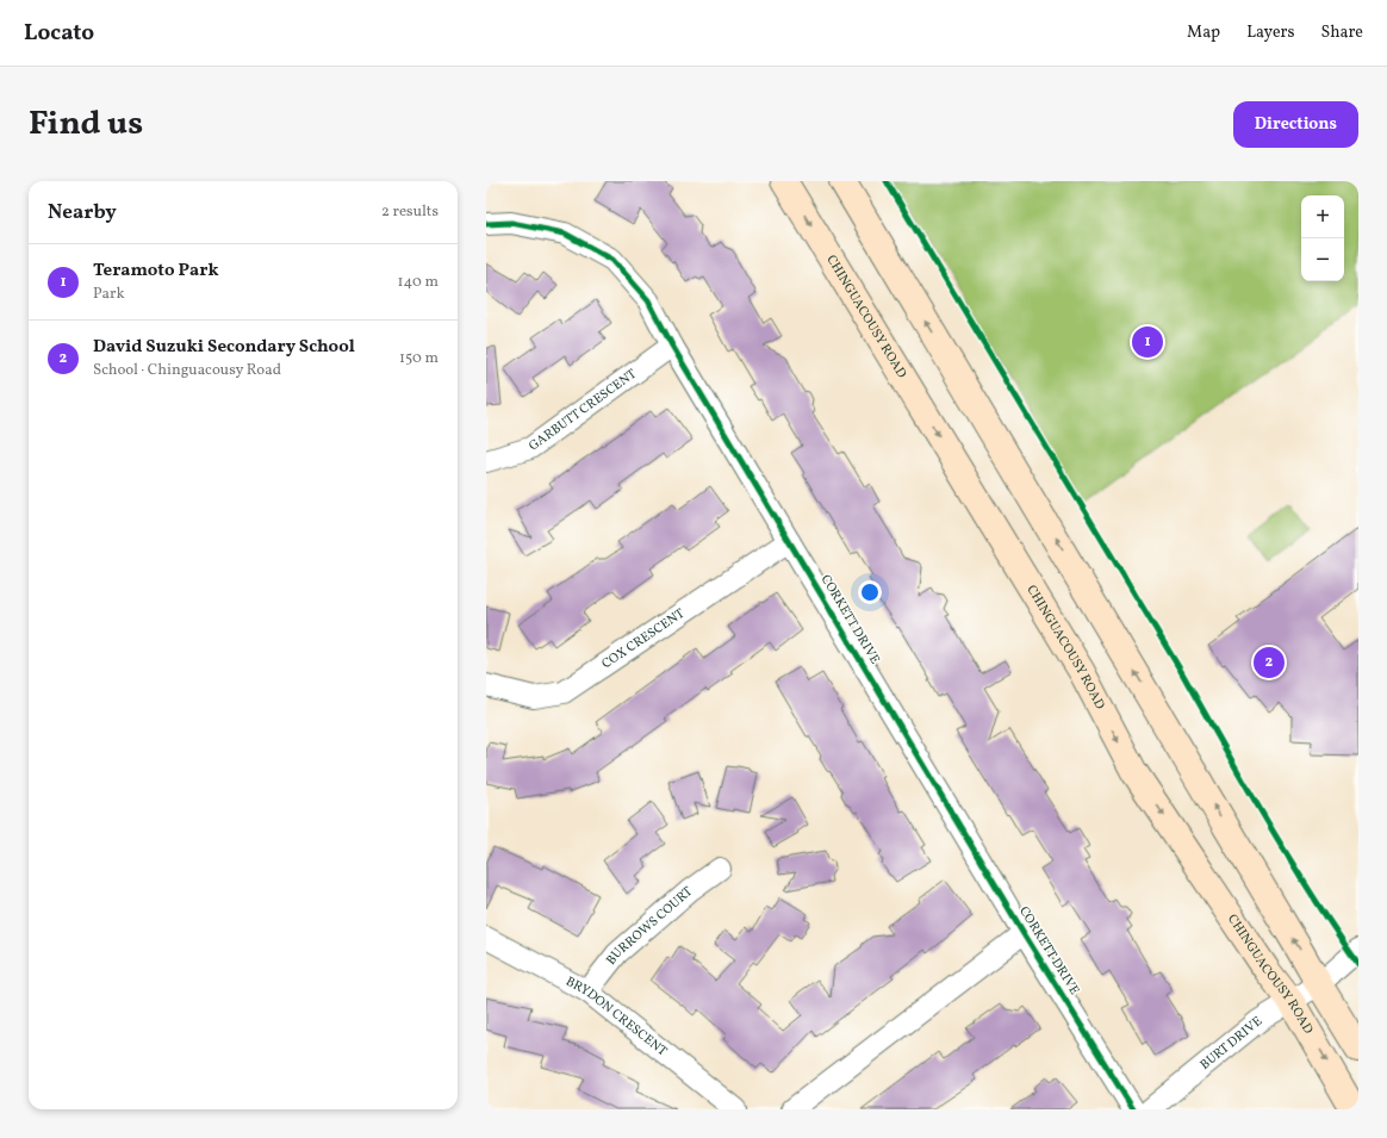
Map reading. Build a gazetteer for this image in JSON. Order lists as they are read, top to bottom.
{
  "streets": {
    "main road": ["CHINGUACOUSY ROAD"],
    "street": [
      "GARBUTT CRESCENT",
      "CORKETT DRIVE",
      "COX CRESCENT",
      "BURROWS COURT",
      "BRYDON CRESCENT",
      "BURT DRIVE"
    ]
  },
  "crossings": [
    ["CHINGUACOUSY ROAD", "BURT DRIVE"],
    ["GARBUTT CRESCENT", "CORKETT DRIVE"],
    ["CORKETT DRIVE", "COX CRESCENT"],
    ["BURROWS COURT", "BRYDON CRESCENT"]
  ],
  "page": {
    "header": "Locato",
    "nav": ["Map", "Layers", "Share"],
    "title": "Find us",
    "buttons": "Directions",
    "heading": ["Nearby", "2 results"],
    "map_buttons": ["+", "−"],
    "list": [
      {
        "mark": "1",
        "name": "Teramoto Park",
        "note": "Park",
        "value": "140 m"
      },
      {
        "mark": "2",
        "name": "David Suzuki Secondary School",
        "note": "School · Chinguacousy Road",
        "value": "150 m"
      }
    ],
    "pins": ["1", "2"]
  }
}
